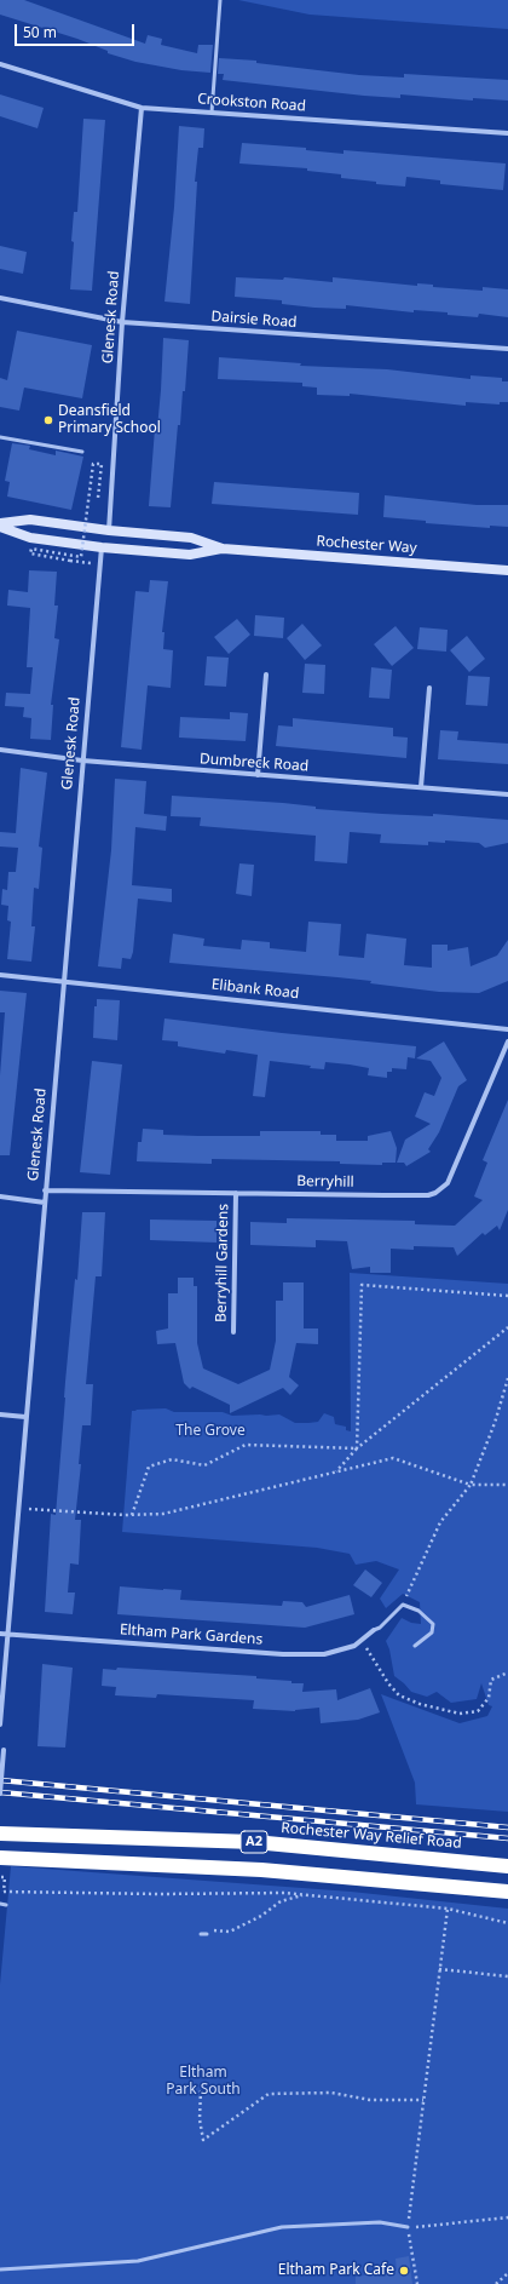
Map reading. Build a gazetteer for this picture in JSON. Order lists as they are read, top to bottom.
{
  "streets": {
    "highway": ["Rochester Way Relief Road", "A2"],
    "street": [
      "Crookston Road",
      "Glenesk Road",
      "Dairsie Road",
      "Rochester Way",
      "Dumbreck Road",
      "Elibank Road",
      "Berryhill",
      "Berryhill Gardens",
      "Eltham Park Gardens"
    ]
  },
  "crossings": [
    ["Crookston Road", "Glenesk Road"],
    ["Glenesk Road", "Dairsie Road"],
    ["Glenesk Road", "Rochester Way"],
    ["Glenesk Road", "Dumbreck Road"],
    ["Glenesk Road", "Elibank Road"],
    ["Glenesk Road", "Berryhill"],
    ["Glenesk Road", "Eltham Park Gardens"],
    ["Berryhill", "Berryhill Gardens"]
  ],
  "parks": ["The Grove", "Eltham Park South"],
  "places": ["Deansfield Primary School", "Eltham Park Cafe"],
  "scale_bar": "50 m"
}
